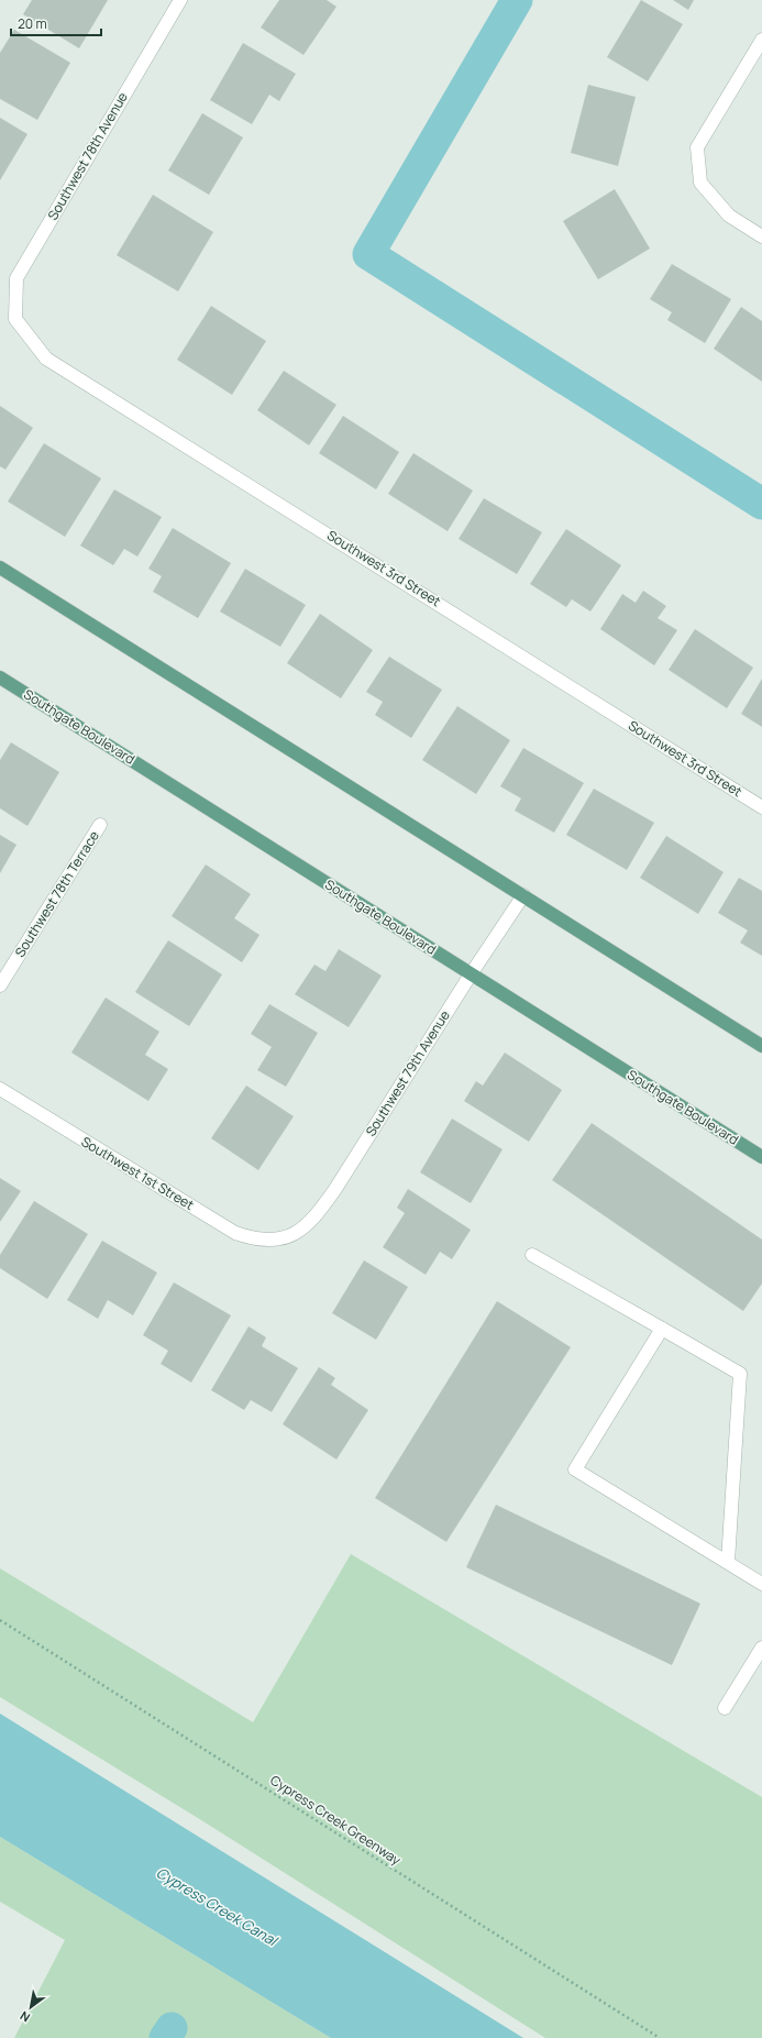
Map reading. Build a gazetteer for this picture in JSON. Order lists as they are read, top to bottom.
{
  "streets": {
    "main road": ["Southgate Boulevard"],
    "street": [
      "Southwest 78th Avenue",
      "Southwest 3rd Street",
      "Southwest 78th Terrace",
      "Southwest 79th Avenue",
      "Southwest 1st Street"
    ],
    "path": ["Cypress Creek Greenway"]
  },
  "crossings": [
    ["Southwest 78th Avenue", "Southwest 3rd Street"],
    ["Southgate Boulevard", "Southwest 79th Avenue"],
    ["Southwest 79th Avenue", "Southwest 1st Street"]
  ],
  "water": ["Cypress Creek Canal"],
  "scale_bar": "20 m",
  "north": "bottom left"
}
